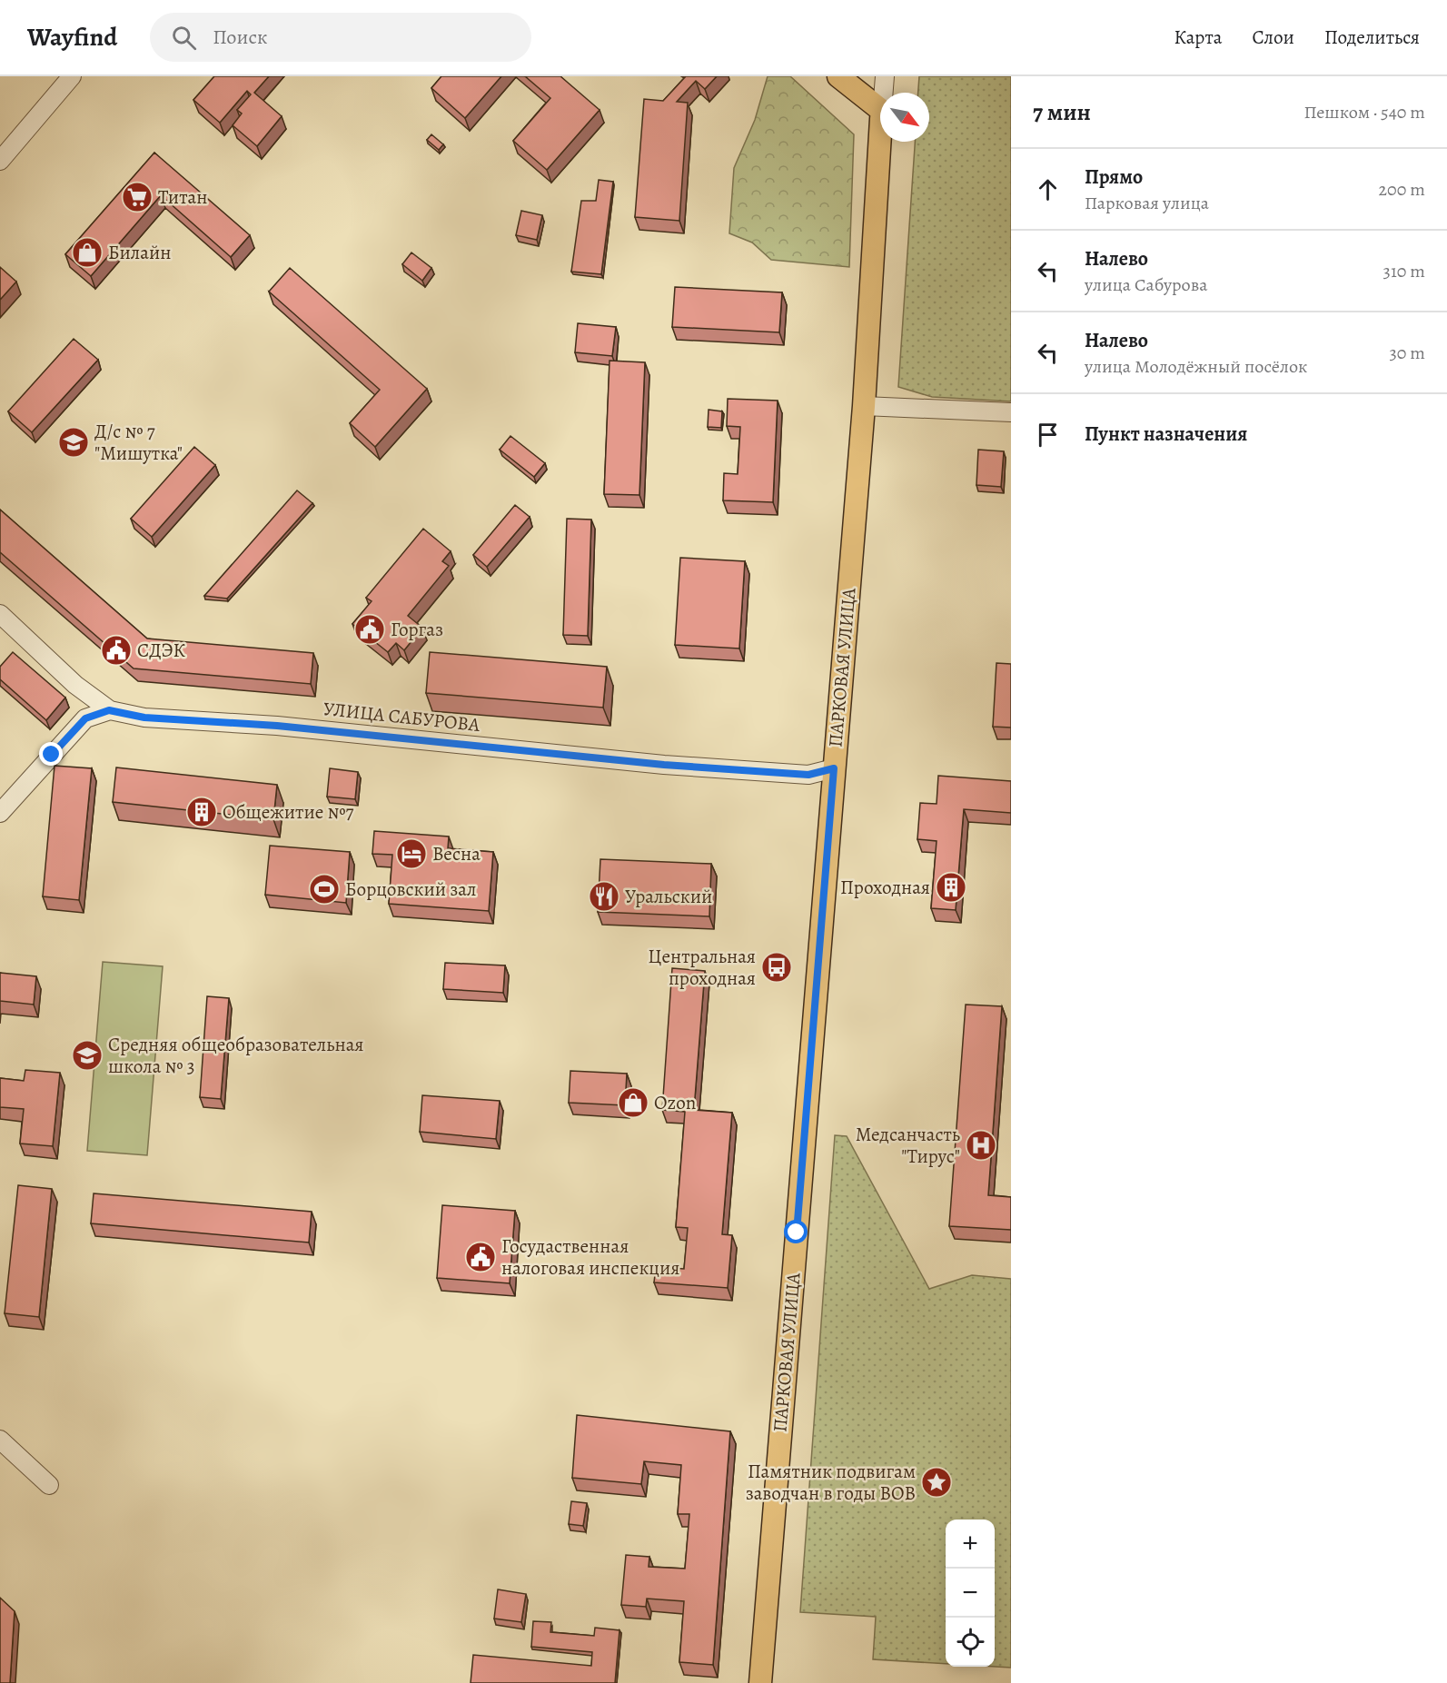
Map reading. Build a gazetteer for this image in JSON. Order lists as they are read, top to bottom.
{
  "streets": {
    "main road": ["ПАРКОВАЯ УЛИЦА"],
    "street": ["УЛИЦА САБУРОВА"]
  },
  "crossings": [
    ["ПАРКОВАЯ УЛИЦА", "УЛИЦА САБУРОВА"]
  ],
  "places": {
    "supermarket": ["Титан"],
    "shop": ["Билайн", "Ozon"],
    "school or university": ["Д/с № 7 \"Мишутка\"", "Средняя общеобразовательная школа № 3"],
    "public building": ["Горгаз", "СДЭК", "Госудаственная налоговая инспекция"],
    "building": ["Общежитие №7", "Проходная"],
    "hotel": ["Весна"],
    "sports": ["Борцовский зал"],
    "restaurant": ["Уральский"],
    "bus stop": ["Центральная проходная"],
    "hospital": ["Медсанчасть \"Тирус\""],
    "place": ["Памятник подвигам заводчан в годы ВОВ"]
  },
  "north": "bottom right",
  "page": {
    "header": "Wayfind",
    "search": "Поиск",
    "nav": ["Карта", "Слои", "Поделиться"],
    "heading": ["7 мин", "Пешком · 540 m"],
    "list": [
      ["Прямо", "Парковая улица", "200 m"],
      ["Налево", "улица Сабурова", "310 m"],
      ["Налево", "улица Молодёжный посёлок", "30 m"],
      "Пункт назначения"
    ],
    "map_buttons": ["+", "−"]
  }
}
